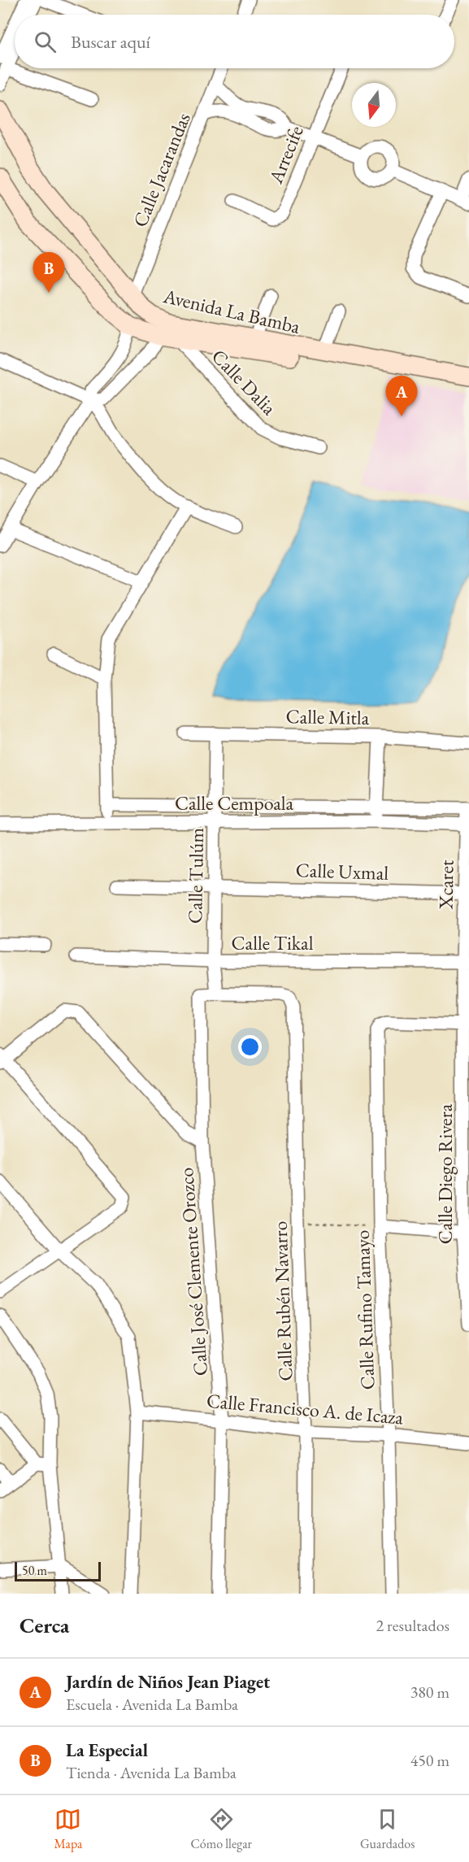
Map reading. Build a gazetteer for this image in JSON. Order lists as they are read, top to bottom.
{
  "streets": {
    "street": [
      "Arrecife",
      "Calle Jacarandas",
      "Avenida La Bamba",
      "Calle Dalia",
      "Calle Mitla",
      "Calle Cempoala",
      "Calle Uxmal",
      "Calle Tulúm",
      "Xcaret",
      "Calle Tikal",
      "Calle Diego Rivera",
      "Calle José Clemente Orozco",
      "Calle Rubén Navarro",
      "Calle Rufino Tamayo",
      "Calle Francisco A. de Icaza"
    ]
  },
  "crossings": [
    ["Calle Jacarandas", "Avenida La Bamba"],
    ["Avenida La Bamba", "Calle Dalia"],
    ["Calle Mitla", "Calle Tulúm"],
    ["Calle Cempoala", "Calle Tulúm"],
    ["Calle Cempoala", "Xcaret"],
    ["Calle Uxmal", "Calle Tulúm"],
    ["Calle Uxmal", "Xcaret"],
    ["Calle Tulúm", "Calle Tikal"],
    ["Xcaret", "Calle Tikal"],
    ["Xcaret", "Calle Diego Rivera"],
    ["Xcaret", "Calle Rufino Tamayo"],
    ["Calle Diego Rivera", "Calle Rufino Tamayo"],
    ["Calle José Clemente Orozco", "Calle Rubén Navarro"],
    ["Calle José Clemente Orozco", "Calle Francisco A. de Icaza"],
    ["Calle Rubén Navarro", "Calle Francisco A. de Icaza"],
    ["Calle Rufino Tamayo", "Calle Francisco A. de Icaza"]
  ],
  "scale_bar": "50 m",
  "north": "bottom",
  "page": {
    "search": "Buscar aquí",
    "pins": ["B", "A"],
    "scale": "50 m",
    "heading": ["Cerca", "2 resultados"],
    "list": [
      {
        "mark": "A",
        "name": "Jardín de Niños Jean Piaget",
        "note": "Escuela · Avenida La Bamba",
        "value": "380 m"
      },
      {
        "mark": "B",
        "name": "La Especial",
        "note": "Tienda · Avenida La Bamba",
        "value": "450 m"
      }
    ],
    "nav": ["Mapa", "Cómo llegar", "Guardados"]
  }
}
